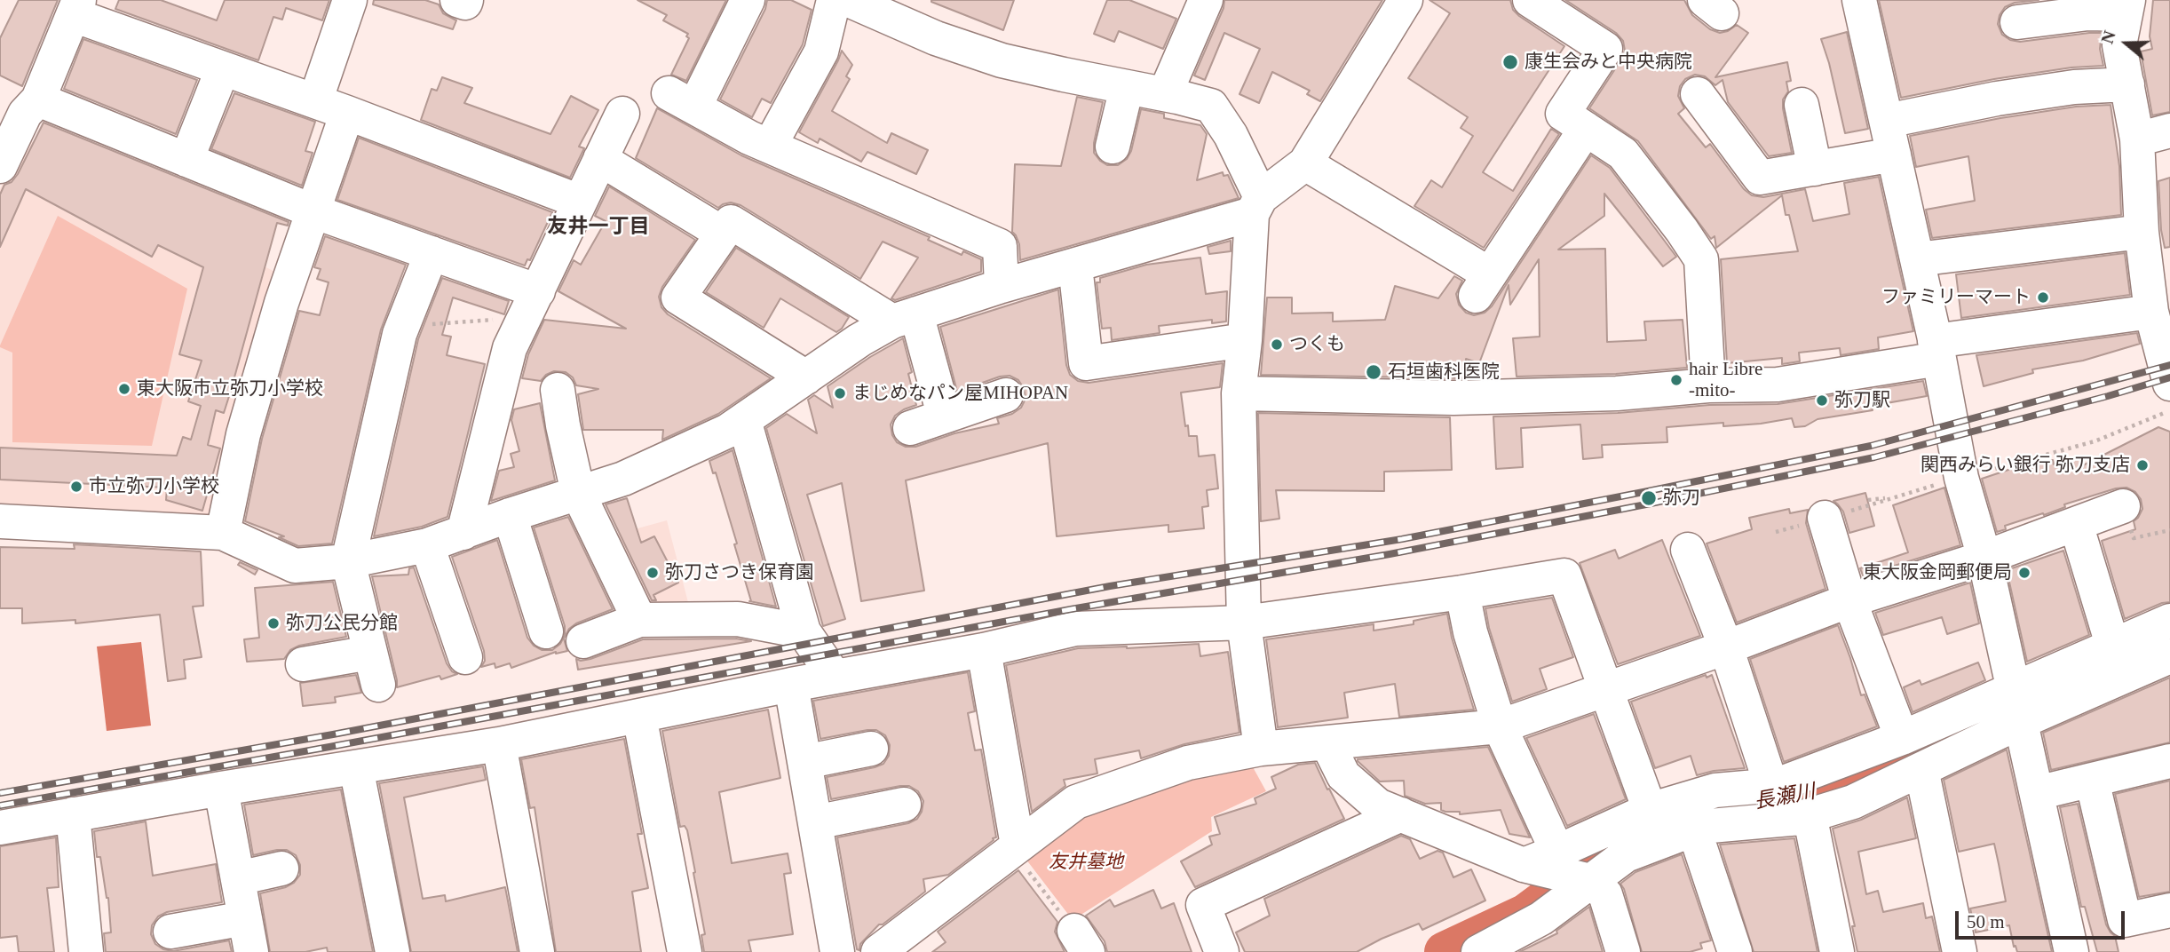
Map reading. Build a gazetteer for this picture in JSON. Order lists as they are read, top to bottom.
{
  "districts": ["友井一丁目"],
  "water": ["長瀬川"],
  "parks": ["友井墓地"],
  "places": [
    "康生会みと中央病院",
    "ファミリーマート",
    "つくも",
    "石垣歯科医院",
    "hair Libre -mito-",
    "東大阪市立弥刀小学校",
    "まじめなパン屋MIHOPAN",
    "弥刀駅",
    "関西みらい銀行 弥刀支店",
    "市立弥刀小学校",
    "弥刀",
    "弥刀さつき保育園",
    "東大阪金岡郵便局",
    "弥刀公民分館"
  ],
  "scale_bar": "50 m",
  "north": "left"
}
